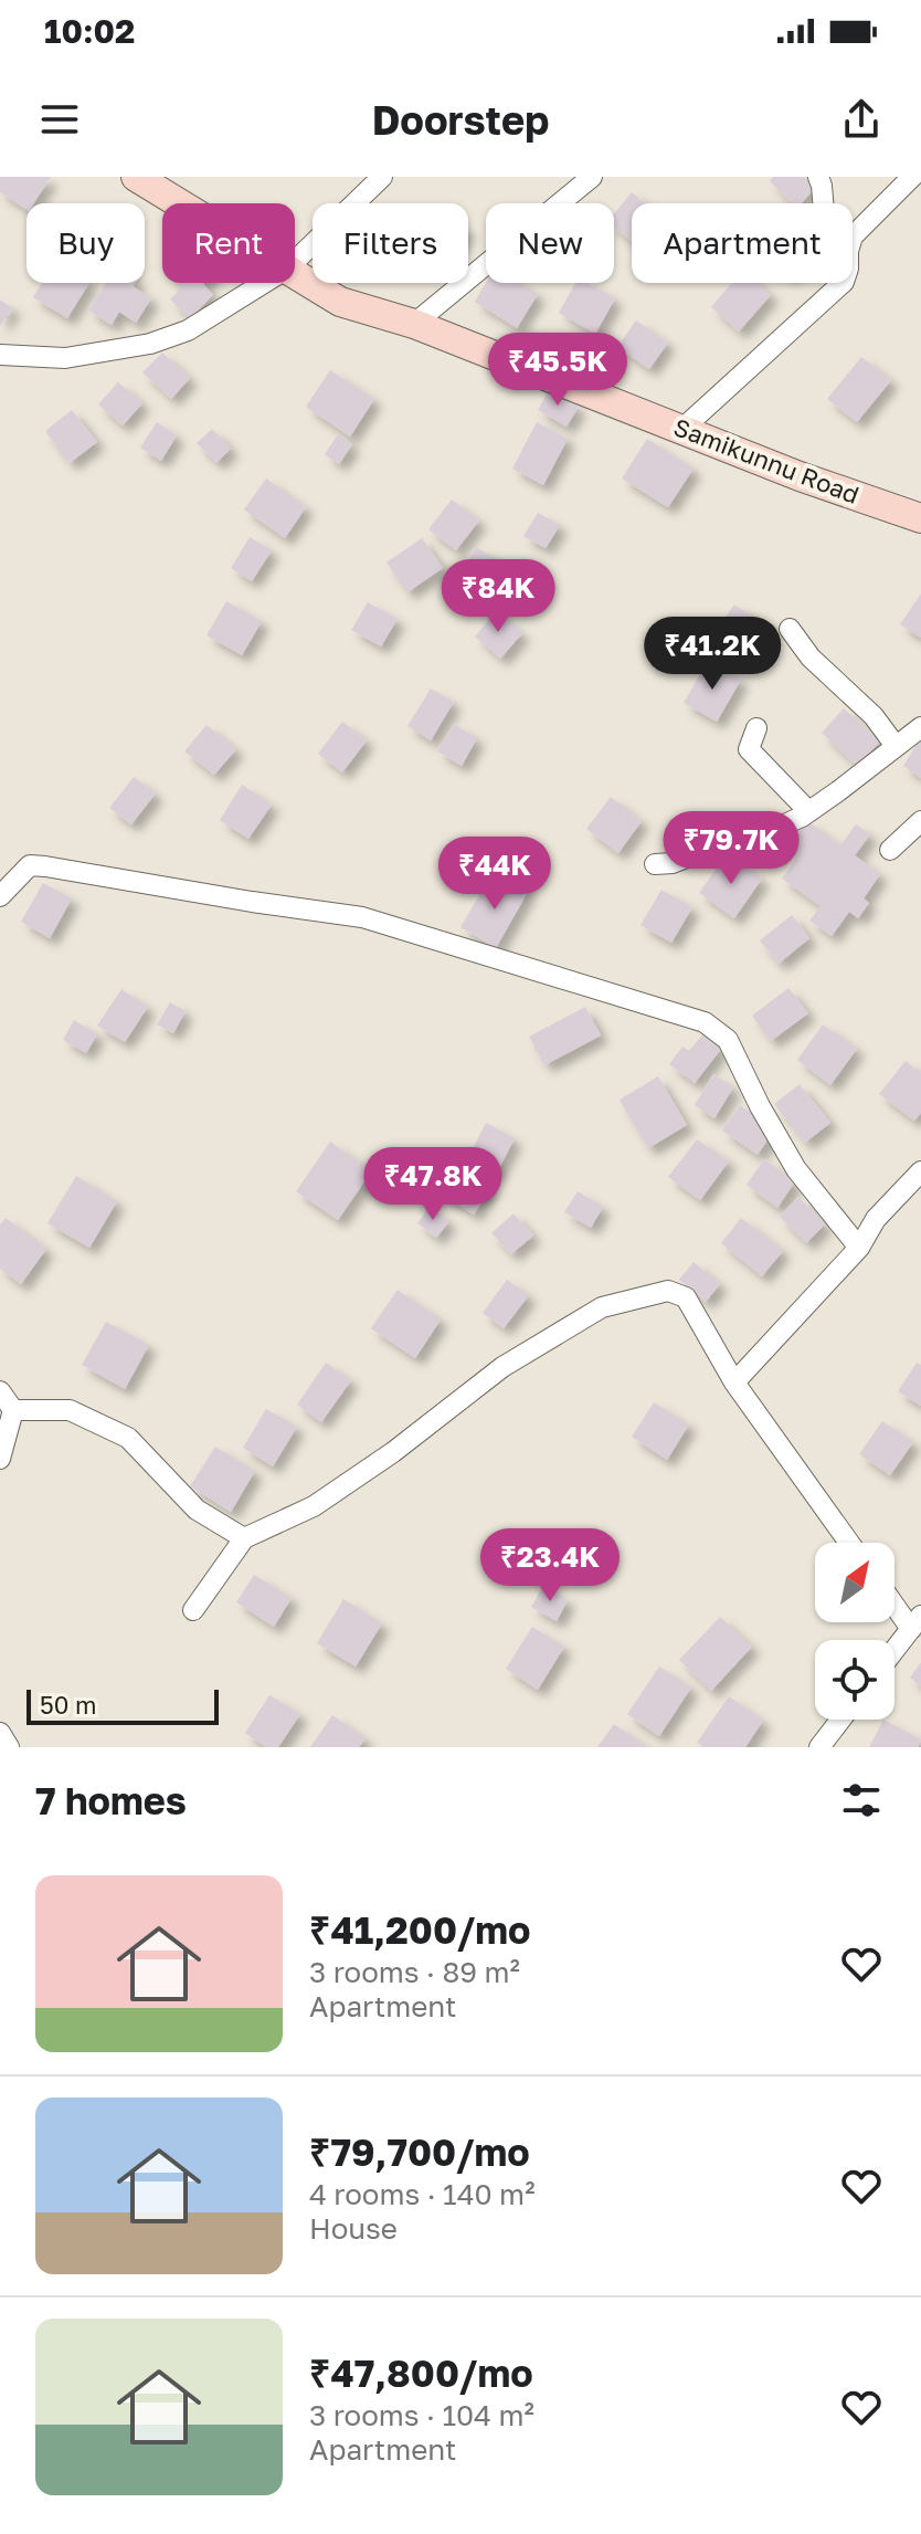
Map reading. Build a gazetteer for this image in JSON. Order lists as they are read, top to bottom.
{
  "streets": {
    "main road": ["Samikunnu Road"]
  },
  "scale_bar": "50 m",
  "north": "top right",
  "page": {
    "status": "10:02",
    "header": "Doorstep",
    "chip": [
      "Buy",
      "Rent",
      "Filters",
      "New",
      "Apartment"
    ],
    "price": [
      "₹45.5K",
      "₹84K",
      "₹41.2K",
      "₹79.7K",
      "₹44K",
      "₹47.8K",
      "₹23.4K"
    ],
    "scale": "50 m",
    "heading": "7 homes",
    "list": [
      {
        "name": "₹41,200/mo",
        "note": "3 rooms · 89 m² · Apartment"
      },
      {
        "name": "₹79,700/mo",
        "note": "4 rooms · 140 m² · House"
      },
      {
        "name": "₹47,800/mo",
        "note": "3 rooms · 104 m² · Apartment"
      }
    ]
  }
}
